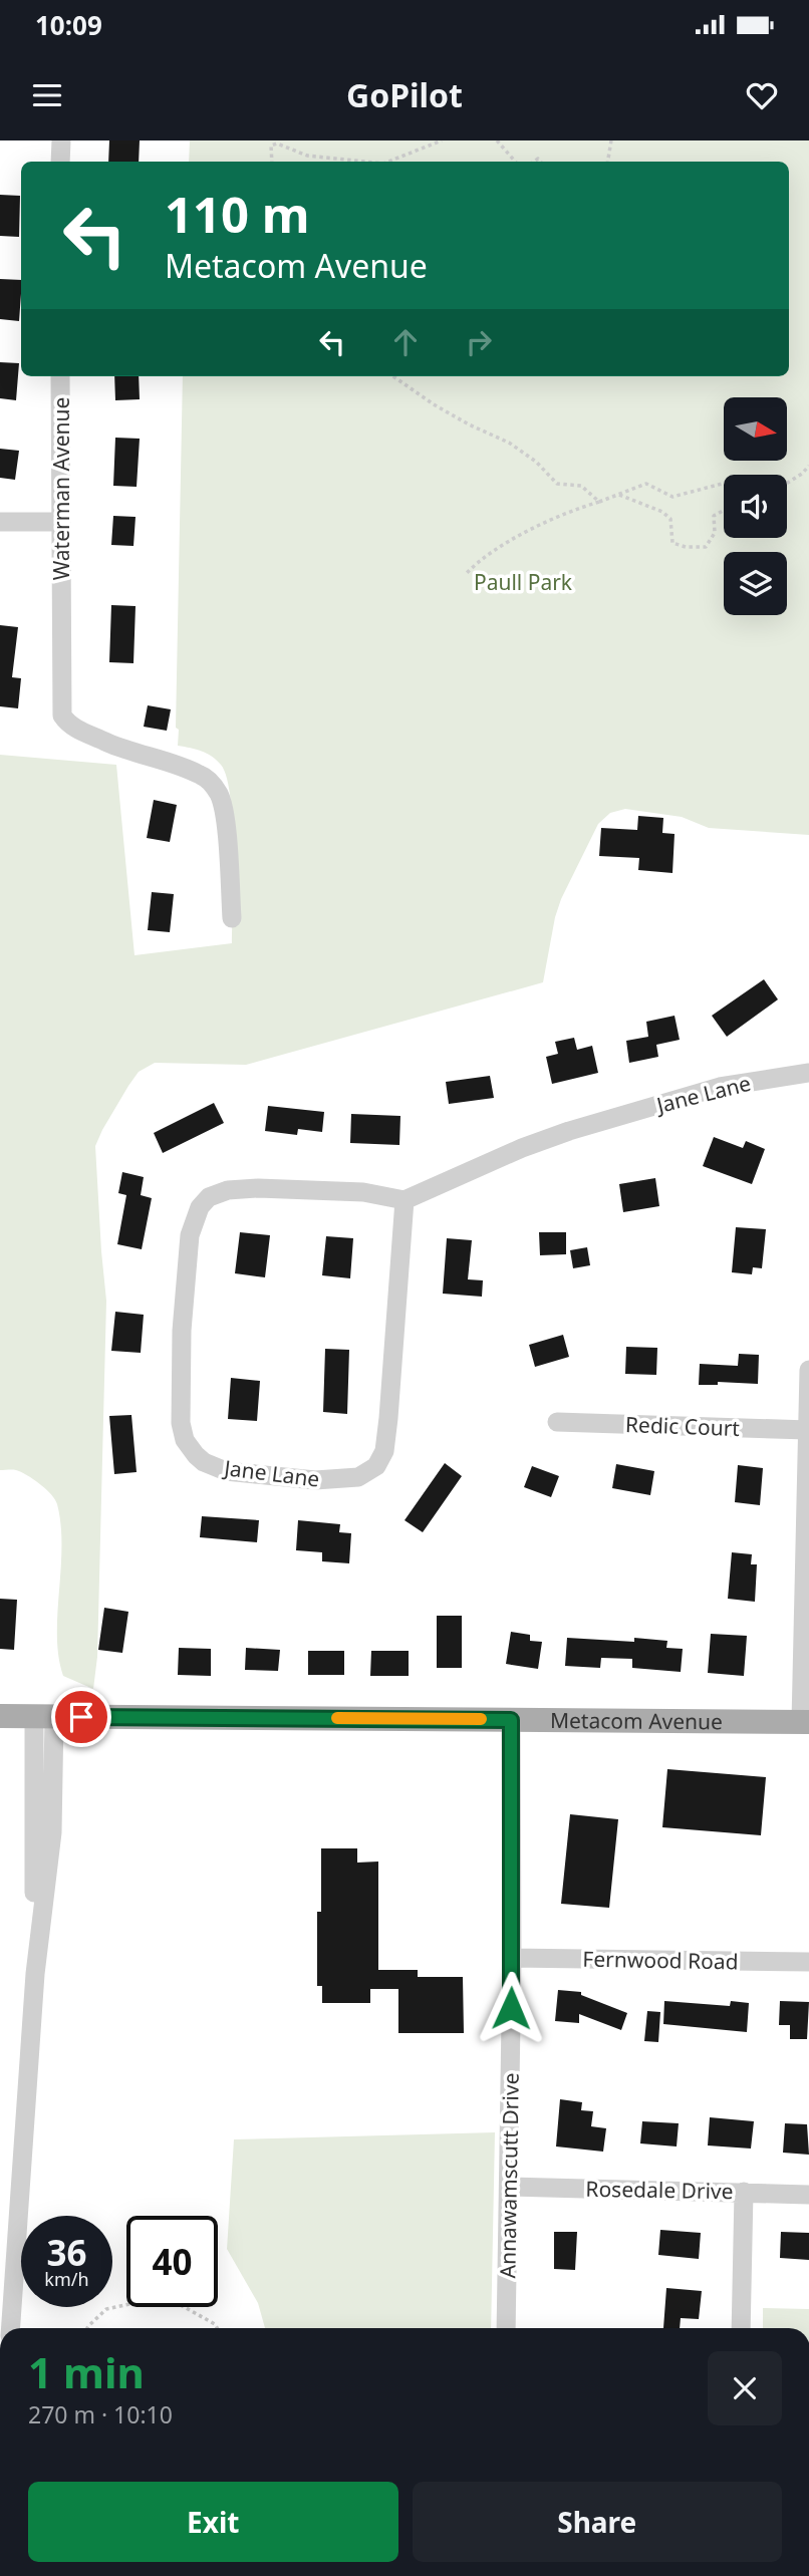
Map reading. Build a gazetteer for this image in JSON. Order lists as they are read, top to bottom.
{
  "streets": {
    "main road": ["Metacom Avenue"],
    "street": [
      "Waterman Avenue",
      "Jane Lane",
      "Redic Court",
      "Fernwood Road",
      "Annawamscutt Drive",
      "Rosedale Drive"
    ]
  },
  "crossings": [
    ["Metacom Avenue", "Annawamscutt Drive"],
    ["Fernwood Road", "Annawamscutt Drive"],
    ["Annawamscutt Drive", "Rosedale Drive"]
  ],
  "parks": ["Paull Park"],
  "north": "right",
  "page": {
    "status": "10:09",
    "header": "GoPilot",
    "turn": ["110 m", "Metacom Avenue"],
    "speed": "36 km/h",
    "limit": "40",
    "heading": ["1 min", "270 m · 10:10"],
    "buttons": ["Exit", "Share"]
  }
}
